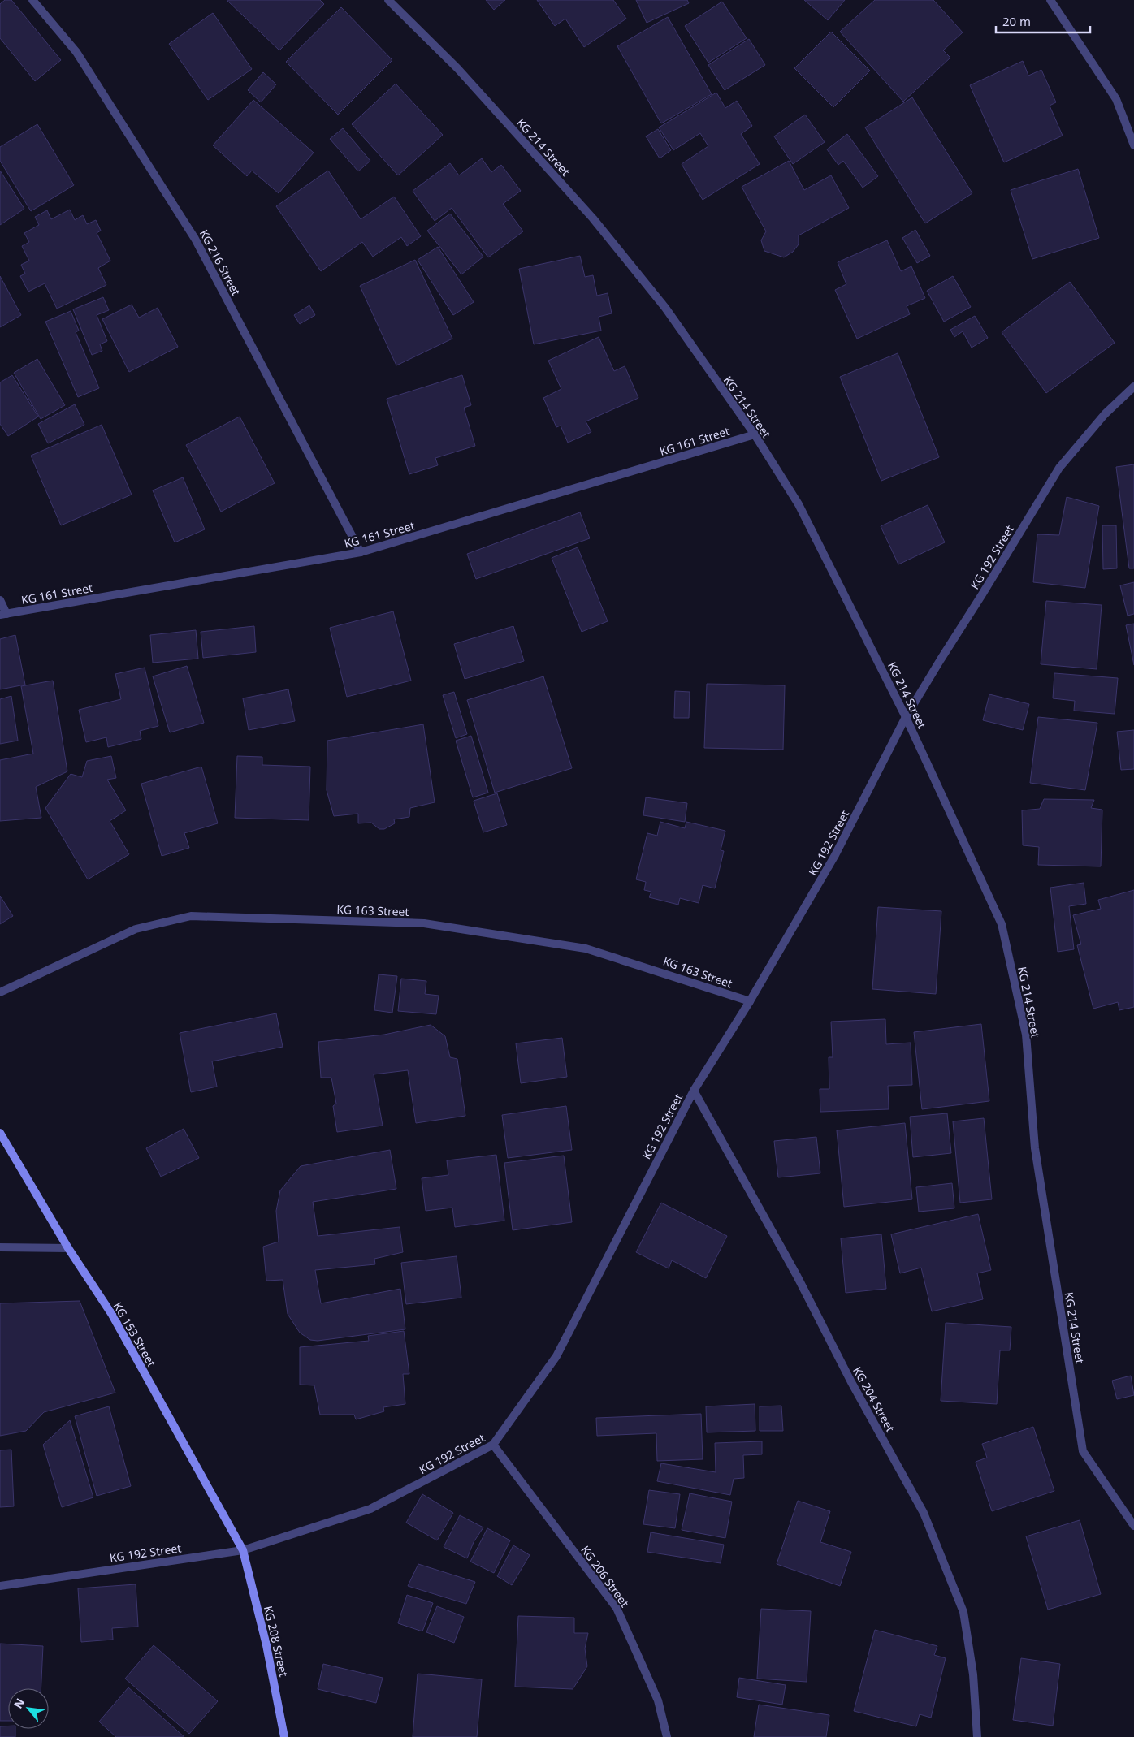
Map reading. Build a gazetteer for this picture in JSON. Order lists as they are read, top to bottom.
{
  "streets": {
    "street": [
      "KG 214 Street",
      "KG 216 Street",
      "KG 161 Street",
      "KG 192 Street",
      "KG 163 Street",
      "KG 153 Street",
      "KG 204 Street",
      "KG 206 Street",
      "KG 208 Street"
    ]
  },
  "crossings": [
    ["KG 214 Street", "KG 161 Street"],
    ["KG 214 Street", "KG 192 Street"],
    ["KG 216 Street", "KG 161 Street"],
    ["KG 192 Street", "KG 163 Street"],
    ["KG 192 Street", "KG 153 Street"],
    ["KG 192 Street", "KG 204 Street"],
    ["KG 192 Street", "KG 206 Street"],
    ["KG 192 Street", "KG 208 Street"],
    ["KG 153 Street", "KG 208 Street"]
  ],
  "scale_bar": "20 m",
  "north": "top left"
}
